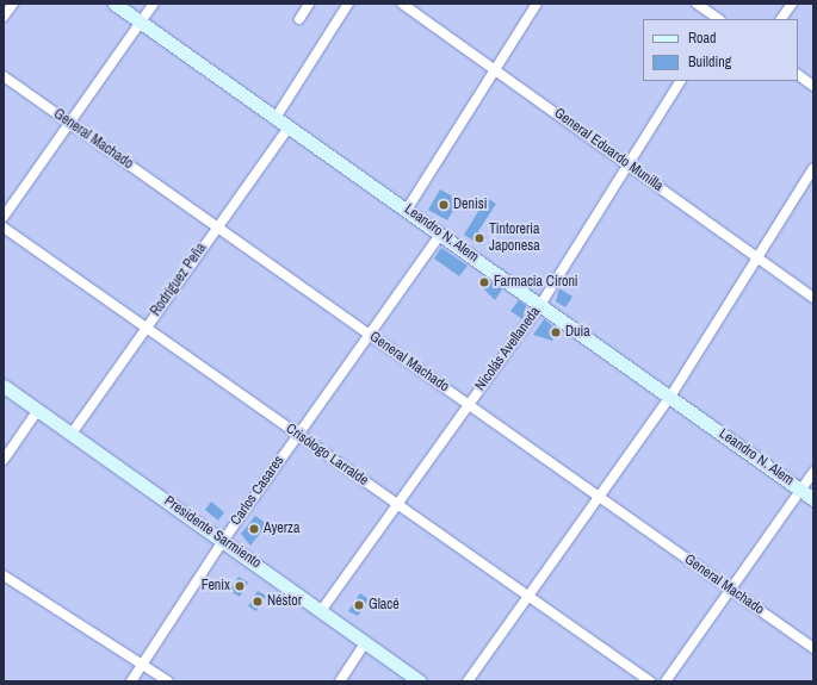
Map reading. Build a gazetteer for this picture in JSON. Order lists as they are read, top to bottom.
{
  "streets": {
    "street": [
      "General Machado",
      "General Eduardo Munilla",
      "Leandro N. Alem",
      "Rodríguez Peña",
      "Nicolás Avellaneda",
      "Crisólogo Larralde",
      "Carlos Casares",
      "Presidente Sarmiento"
    ]
  },
  "crossings": [
    ["General Machado", "Rodríguez Peña"],
    ["General Machado", "Nicolás Avellaneda"],
    ["General Machado", "Carlos Casares"],
    ["General Eduardo Munilla", "Nicolás Avellaneda"],
    ["Leandro N. Alem", "Rodríguez Peña"],
    ["Leandro N. Alem", "Nicolás Avellaneda"],
    ["Leandro N. Alem", "Carlos Casares"],
    ["Rodríguez Peña", "Crisólogo Larralde"],
    ["Rodríguez Peña", "Presidente Sarmiento"],
    ["Nicolás Avellaneda", "Crisólogo Larralde"],
    ["Nicolás Avellaneda", "Presidente Sarmiento"],
    ["Crisólogo Larralde", "Carlos Casares"],
    ["Carlos Casares", "Presidente Sarmiento"]
  ],
  "places": [
    "Denisi",
    "Tintoreria Japonesa",
    "Farmacia Cironi",
    "Duia",
    "Ayerza",
    "Fenix",
    "Néstor",
    "Glacé"
  ],
  "legend": ["Road", "Building"]
}
